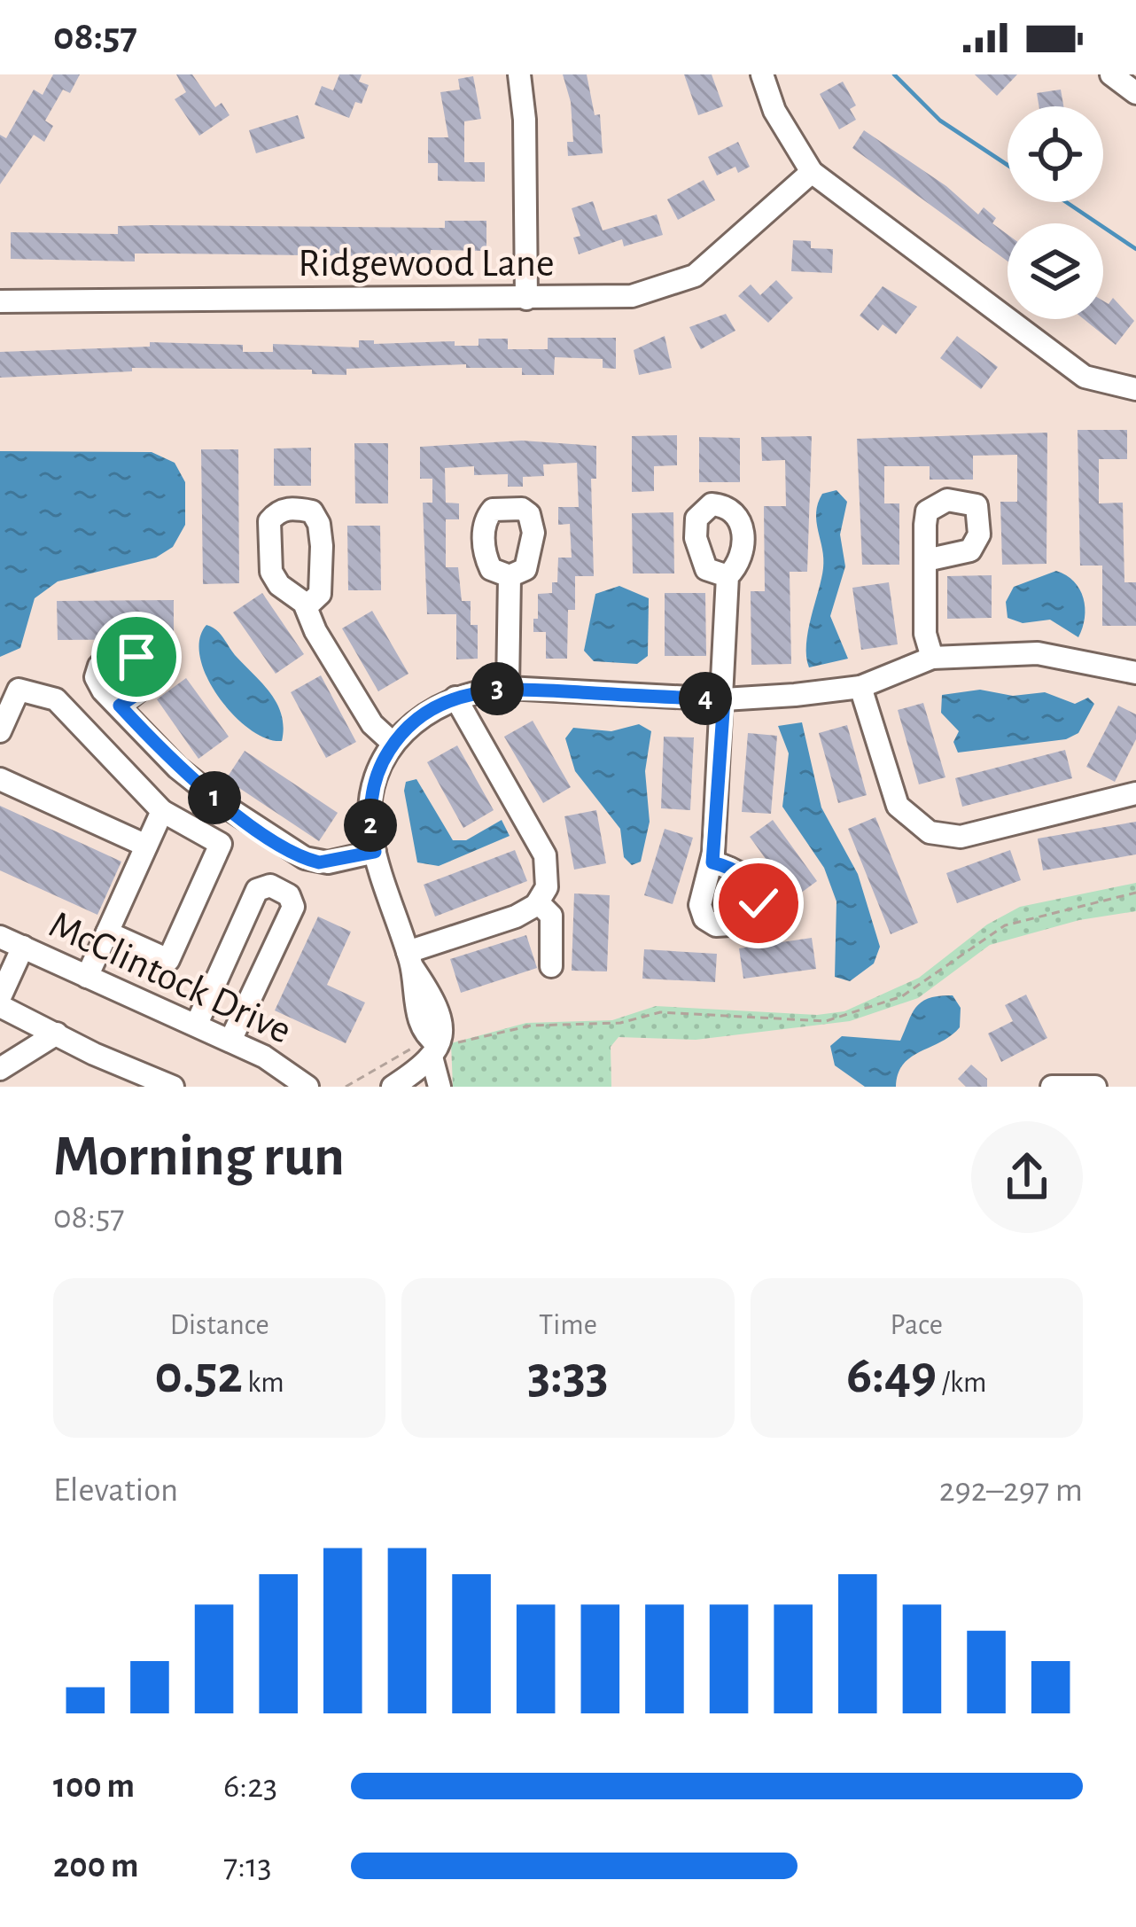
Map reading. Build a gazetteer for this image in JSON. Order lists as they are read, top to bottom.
{
  "streets": {
    "street": ["Ridgewood Lane", "McClintock Drive"]
  },
  "page": {
    "status": "08:57",
    "pins": [
      "3",
      "4",
      "1",
      "2"
    ],
    "heading": ["Morning run", "08:57"],
    "stats": [
      ["Distance", "0.52 km"],
      ["Time", "3:33"],
      ["Pace", "6:49 /km"]
    ],
    "chart": ["Elevation", "292–297 m"],
    "list": [
      {
        "name": "100 m",
        "note": "6:23"
      },
      {
        "name": "200 m",
        "note": "7:13"
      }
    ]
  }
}
